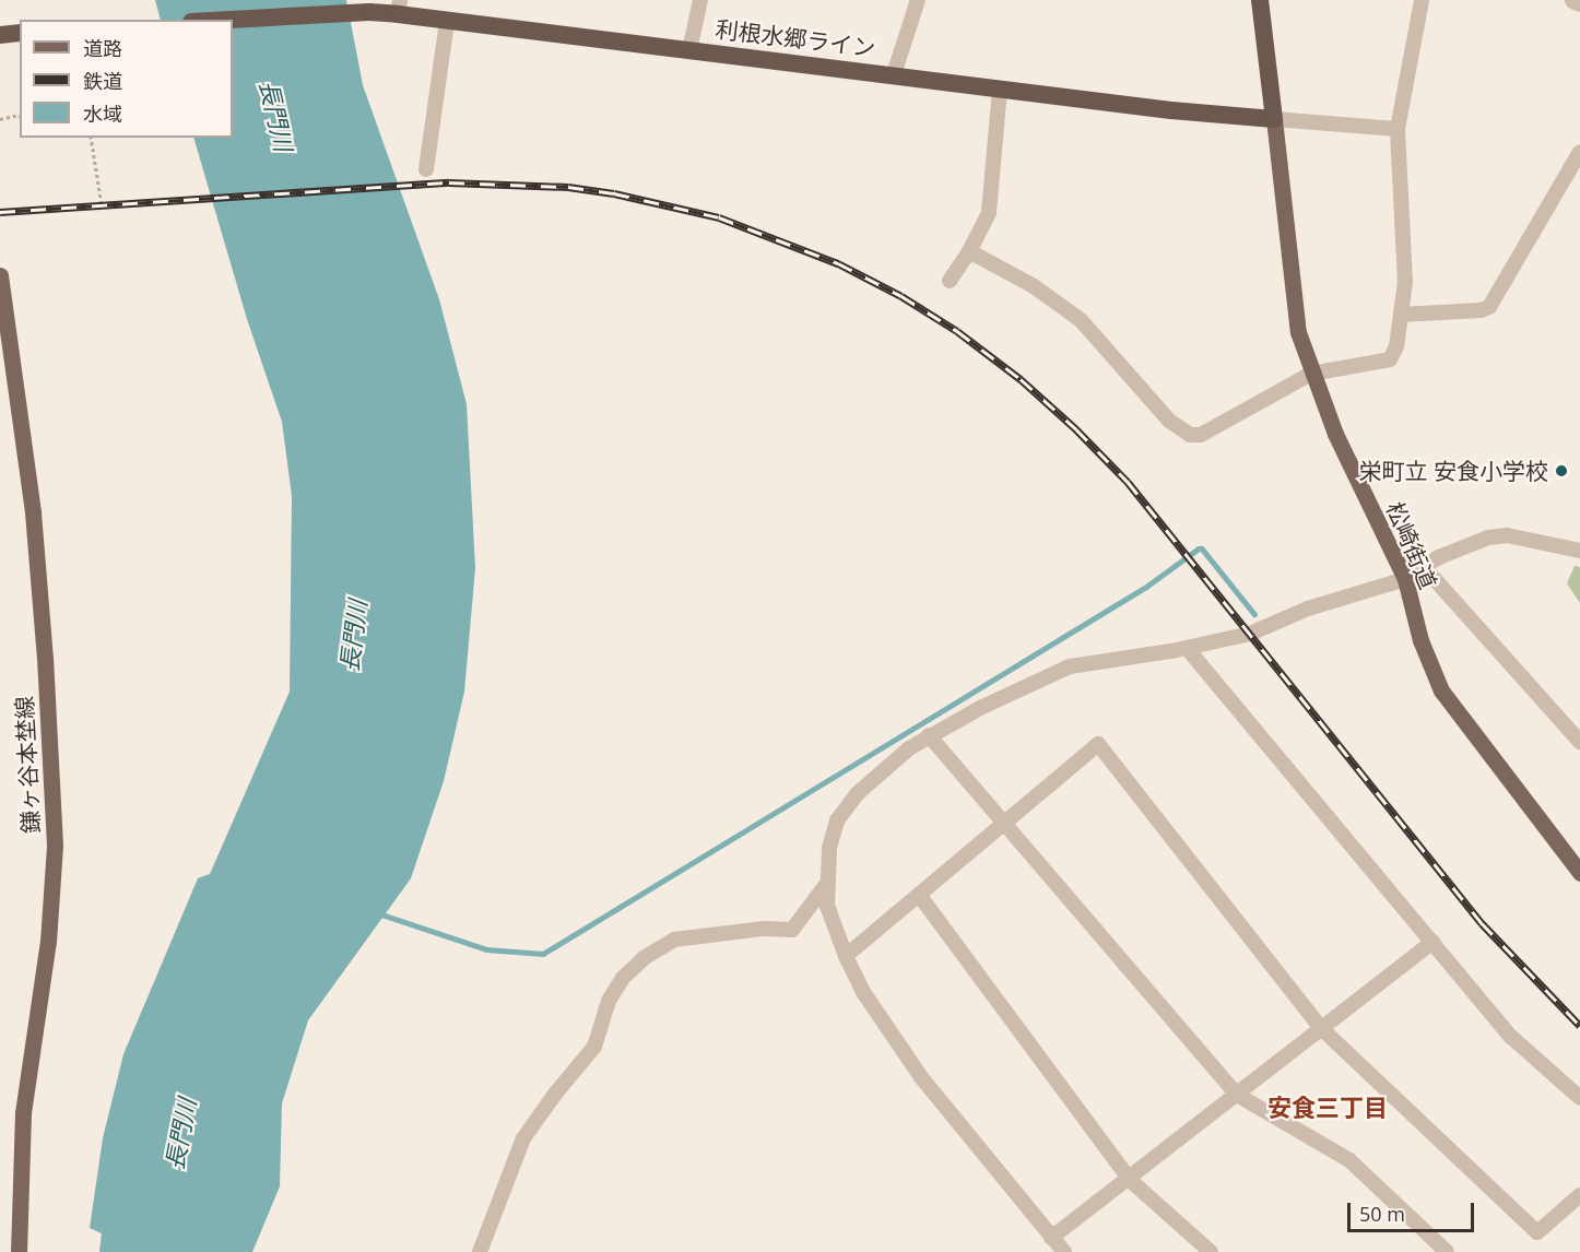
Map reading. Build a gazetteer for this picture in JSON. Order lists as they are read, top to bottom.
{
  "streets": {
    "highway": ["利根水郷ライン"],
    "main road": ["松崎街道", "鎌ヶ谷本埜線"]
  },
  "crossings": [
    ["利根水郷ライン", "松崎街道"]
  ],
  "districts": ["安食三丁目"],
  "water": ["長門川"],
  "places": ["栄町立 安食小学校"],
  "legend": ["道路", "鉄道", "水域"],
  "scale_bar": "50 m"
}
